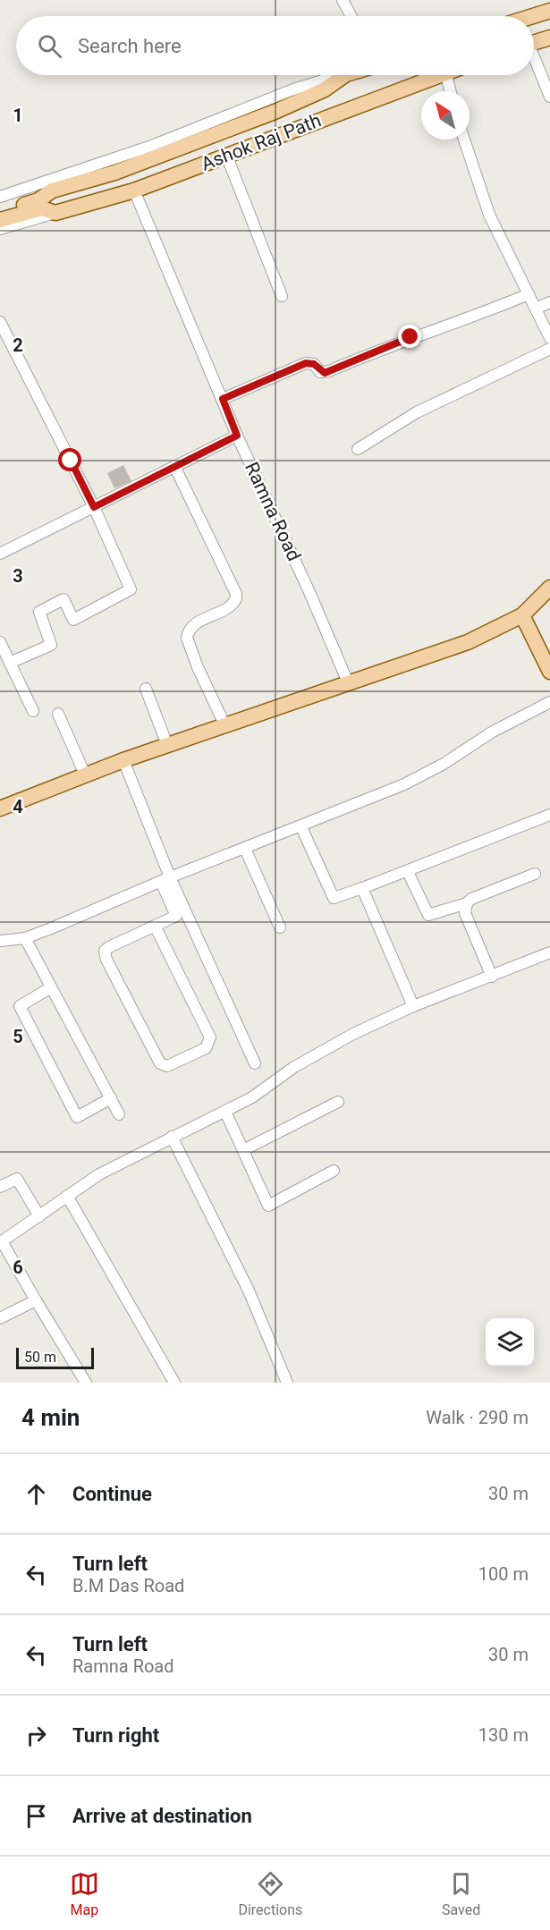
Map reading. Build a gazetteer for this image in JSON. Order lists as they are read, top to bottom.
{
  "streets": {
    "main road": ["Ashok Raj Path"],
    "street": ["Ramna Road"]
  },
  "crossings": [
    ["Ashok Raj Path", "Ramna Road"]
  ],
  "scale_bar": "50 m",
  "north": "top left",
  "page": {
    "search": "Search here",
    "scale": "50 m",
    "heading": ["4 min", "Walk · 290 m"],
    "list": [
      ["Continue", "30 m"],
      ["Turn left", "B.M Das Road", "100 m"],
      ["Turn left", "Ramna Road", "30 m"],
      ["Turn right", "130 m"],
      "Arrive at destination"
    ],
    "nav": ["Map", "Directions", "Saved"]
  },
  "grid": {
    "rows": [
      "1",
      "2",
      "3",
      "4",
      "5",
      "6"
    ]
  }
}
